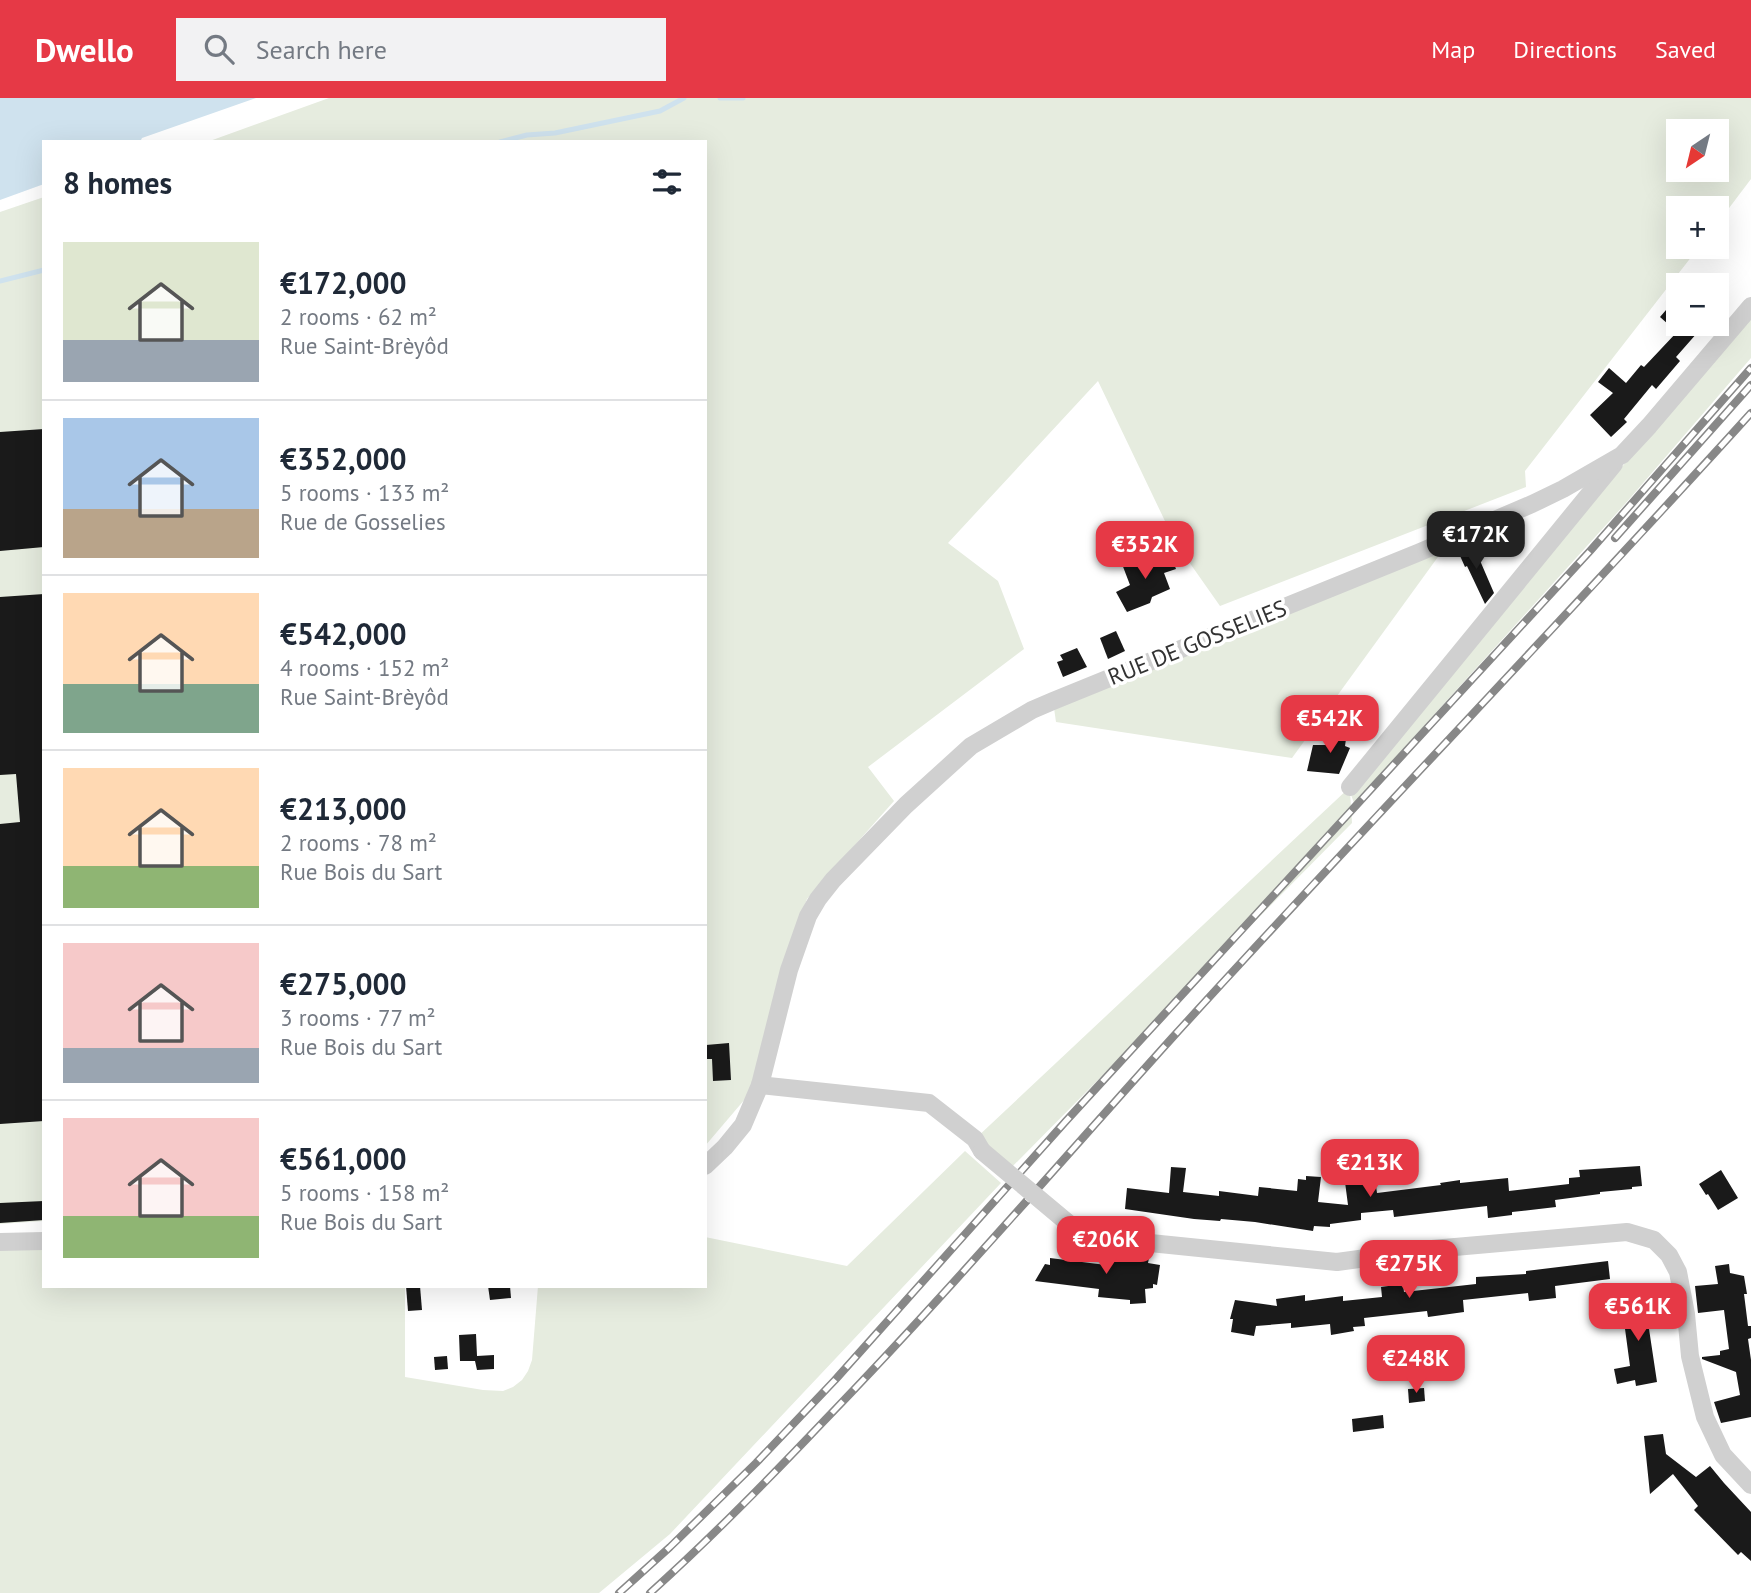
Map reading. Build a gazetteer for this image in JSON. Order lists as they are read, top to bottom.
{
  "streets": {
    "street": ["RUE DE GOSSELIES"]
  },
  "north": "bottom left",
  "page": {
    "header": "Dwello",
    "search": "Search here",
    "nav": ["Map", "Directions", "Saved"],
    "map_buttons": ["+", "−"],
    "heading": "8 homes",
    "list": [
      {
        "name": "€172,000",
        "note": "2 rooms · 62 m² · Rue Saint-Brèyôd"
      },
      {
        "name": "€352,000",
        "note": "5 rooms · 133 m² · Rue de Gosselies"
      },
      {
        "name": "€542,000",
        "note": "4 rooms · 152 m² · Rue Saint-Brèyôd"
      },
      {
        "name": "€213,000",
        "note": "2 rooms · 78 m² · Rue Bois du Sart"
      },
      {
        "name": "€275,000",
        "note": "3 rooms · 77 m² · Rue Bois du Sart"
      },
      {
        "name": "€561,000",
        "note": "5 rooms · 158 m² · Rue Bois du Sart"
      }
    ],
    "price": [
      "€172K",
      "€352K",
      "€542K",
      "€213K",
      "€206K",
      "€275K",
      "€561K",
      "€248K"
    ]
  }
}
